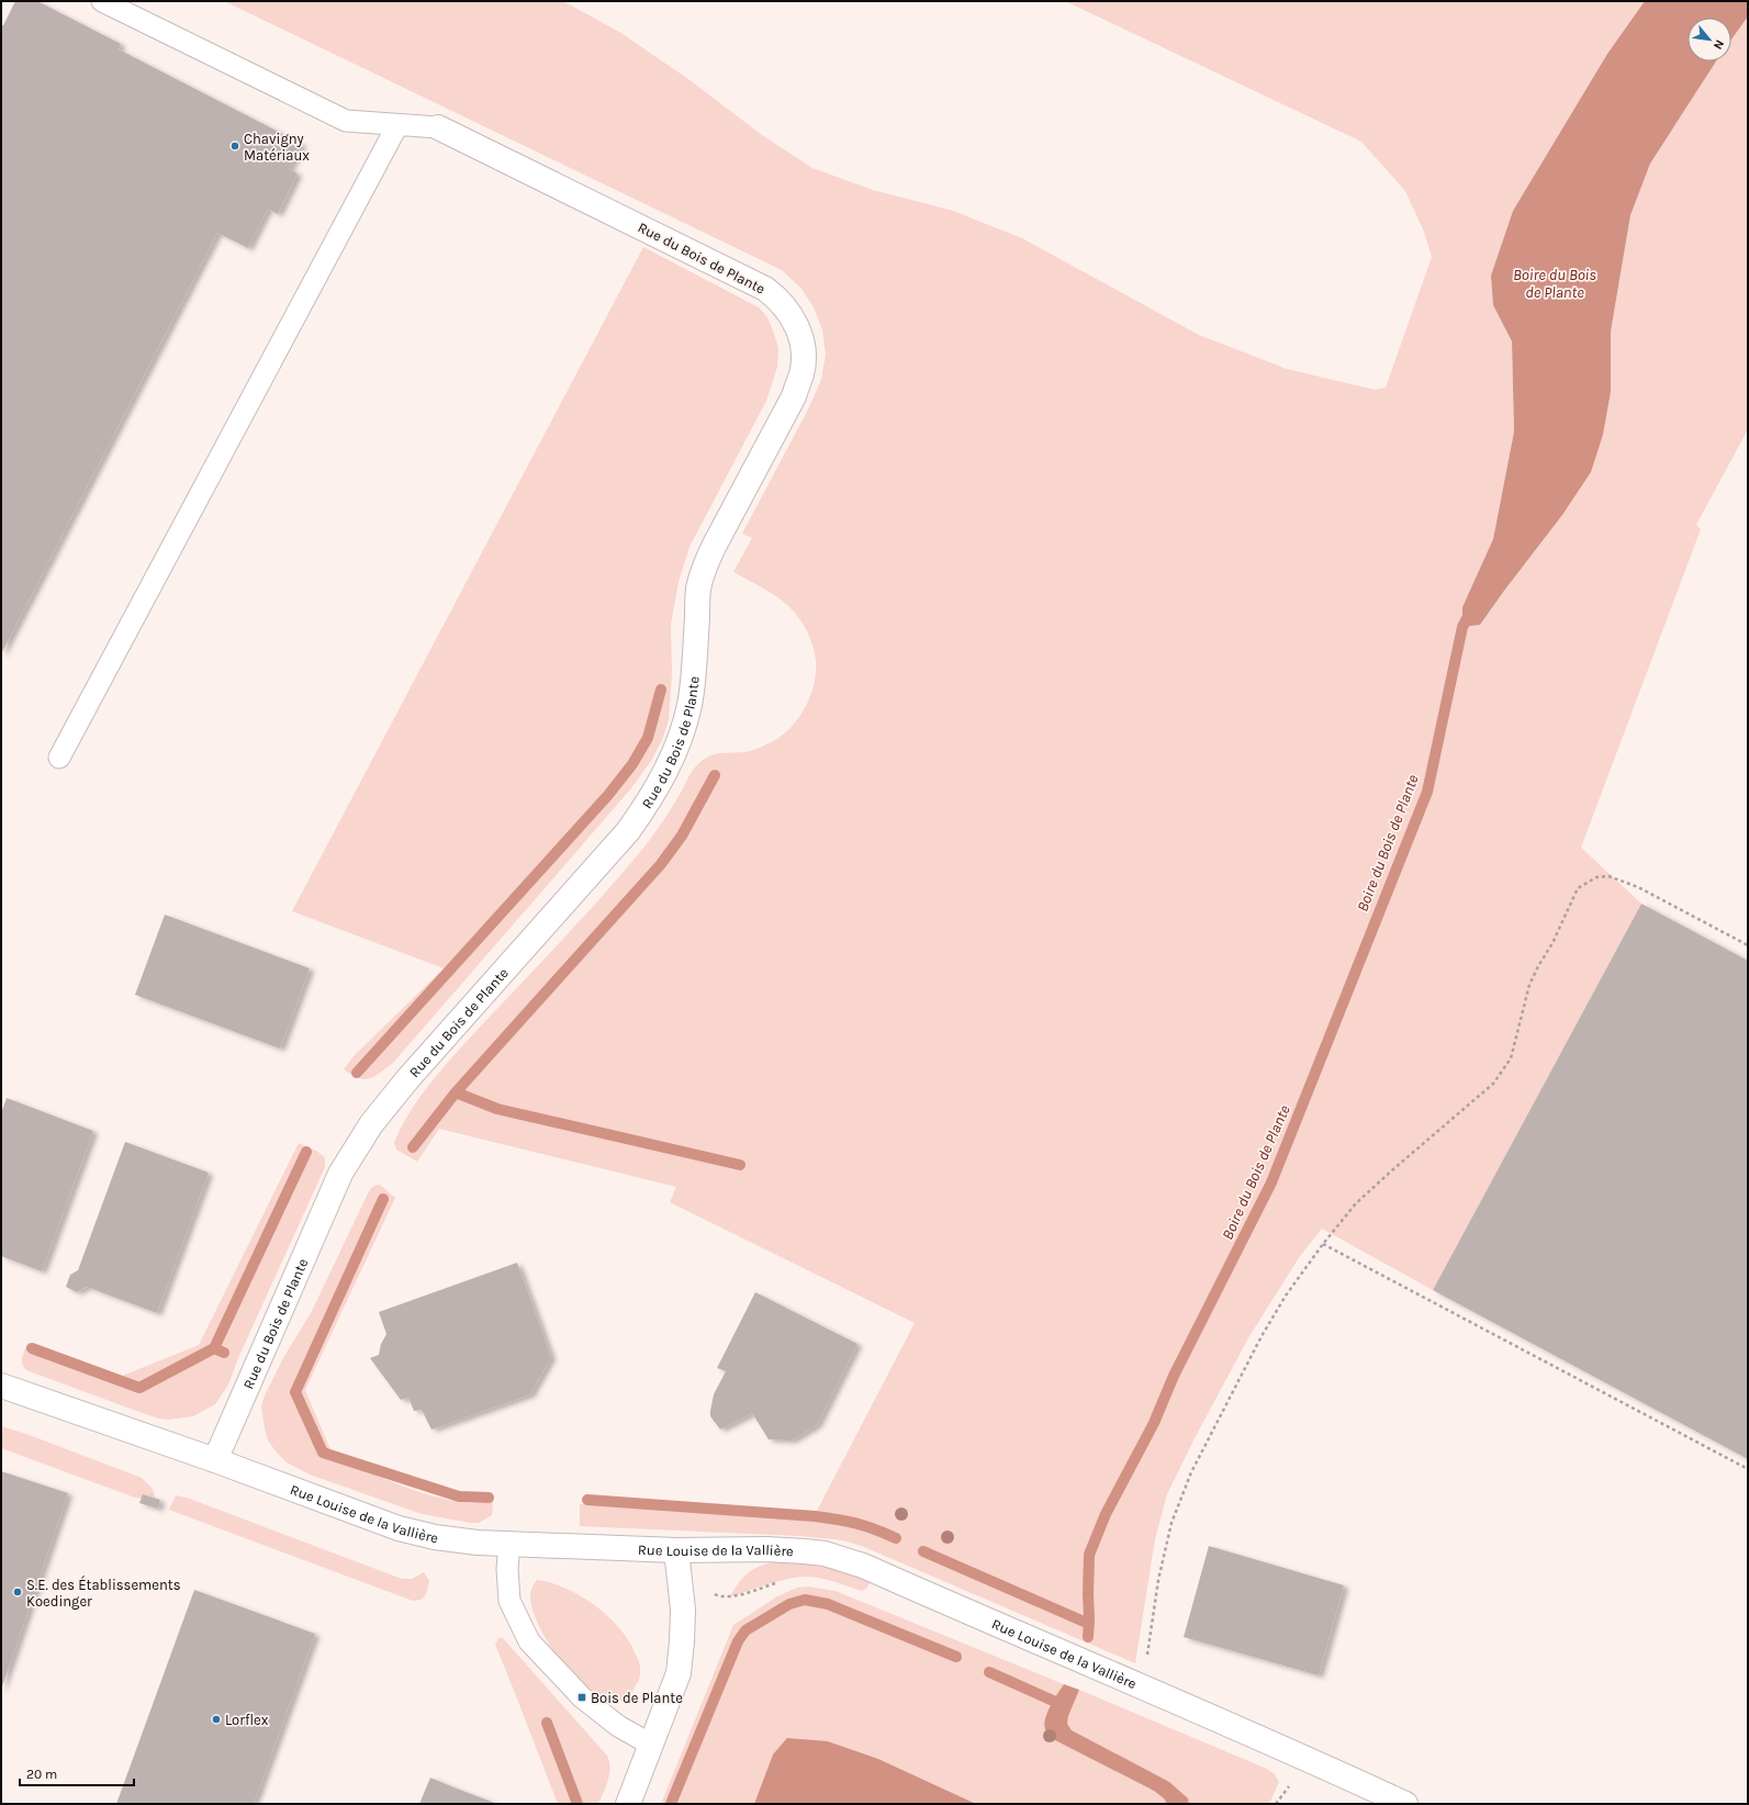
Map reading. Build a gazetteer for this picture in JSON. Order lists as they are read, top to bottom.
{
  "streets": {
    "street": ["Rue du Bois de Plante", "Rue Louise de la Vallière"]
  },
  "crossings": [
    ["Rue du Bois de Plante", "Rue Louise de la Vallière"]
  ],
  "water": ["Boire du Bois de Plante"],
  "places": {
    "other": ["Chavigny Matériaux", "S.E. des Établissements Koedinger", "Lorflex"],
    "transit": ["Bois de Plante"]
  },
  "scale_bar": "20 m",
  "north": "bottom right"
}
